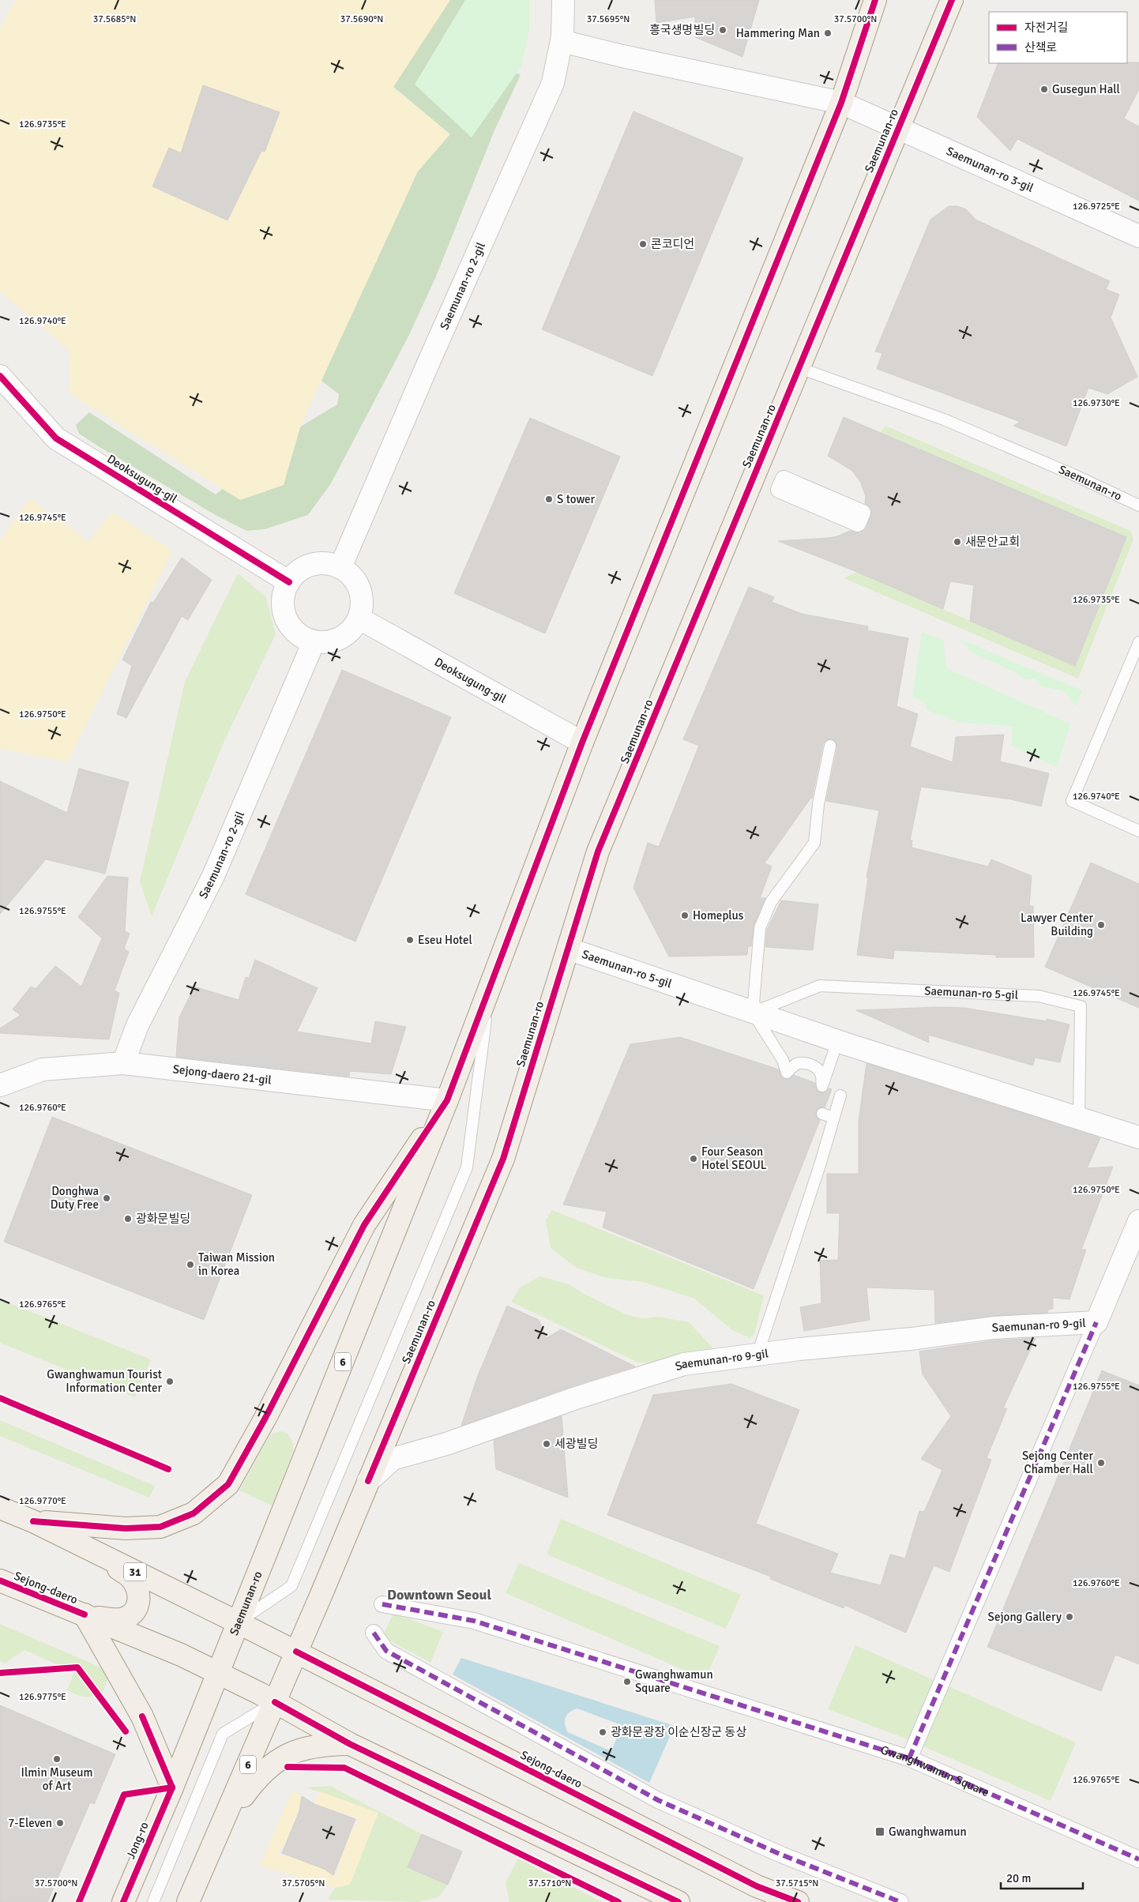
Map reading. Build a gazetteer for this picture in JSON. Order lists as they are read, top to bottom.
{
  "streets": {
    "main road": [
      "Saemunan-ro",
      "6",
      "31",
      "Sejong-daero",
      "Jong-ro"
    ],
    "street": [
      "Saemunan-ro 3-gil",
      "Saemunan-ro 2-gil",
      "Deoksugung-gil",
      "Saemunan-ro 5-gil",
      "Sejong-daero 21-gil",
      "Saemunan-ro 9-gil",
      "Gwanghwamun Square"
    ]
  },
  "crossings": [
    ["Saemunan-ro", "Saemunan-ro 3-gil"],
    ["Saemunan-ro", "Deoksugung-gil"],
    ["Saemunan-ro", "Saemunan-ro 5-gil"],
    ["Saemunan-ro", "Sejong-daero 21-gil"],
    ["Saemunan-ro", "Saemunan-ro 9-gil"],
    ["Saemunan-ro", "6"],
    ["Saemunan-ro", "Sejong-daero"],
    ["Saemunan-ro", "Jong-ro"],
    ["Saemunan-ro 2-gil", "Deoksugung-gil"],
    ["Saemunan-ro 2-gil", "Sejong-daero 21-gil"],
    ["6", "Sejong-daero"],
    ["Sejong-daero", "Jong-ro"]
  ],
  "districts": ["Downtown Seoul"],
  "places": {
    "other": [
      "흥국생명빌딩",
      "Hammering Man",
      "Gusegun Hall",
      "콘코디언",
      "S tower",
      "새문안교회",
      "Homeplus",
      "Lawyer Center Building",
      "Eseu Hotel",
      "Four Season Hotel SEOUL",
      "Donghwa Duty Free",
      "광화문빌딩",
      "Taiwan Mission in Korea",
      "Gwanghwamun Tourist Information Center",
      "세광빌딩",
      "Sejong Center Chamber Hall",
      "Sejong Gallery",
      "Gwanghwamun Square",
      "광화문광장 이순신장군 동상",
      "Ilmin Museum of Art",
      "7-Eleven"
    ],
    "transit": ["Gwanghwamun"]
  },
  "legend": ["자전거길", "산책로"],
  "scale_bar": "20 m",
  "coordinates": [
    "37.5685°N",
    "37.5690°N",
    "37.5695°N",
    "37.5700°N",
    "126.9735°E",
    "126.9725°E",
    "126.9740°E",
    "126.9730°E",
    "126.9745°E",
    "126.9750°E",
    "126.9755°E",
    "126.9760°E",
    "126.9765°E",
    "126.9770°E",
    "126.9775°E",
    "37.5705°N",
    "37.5710°N",
    "37.5715°N"
  ]
}
